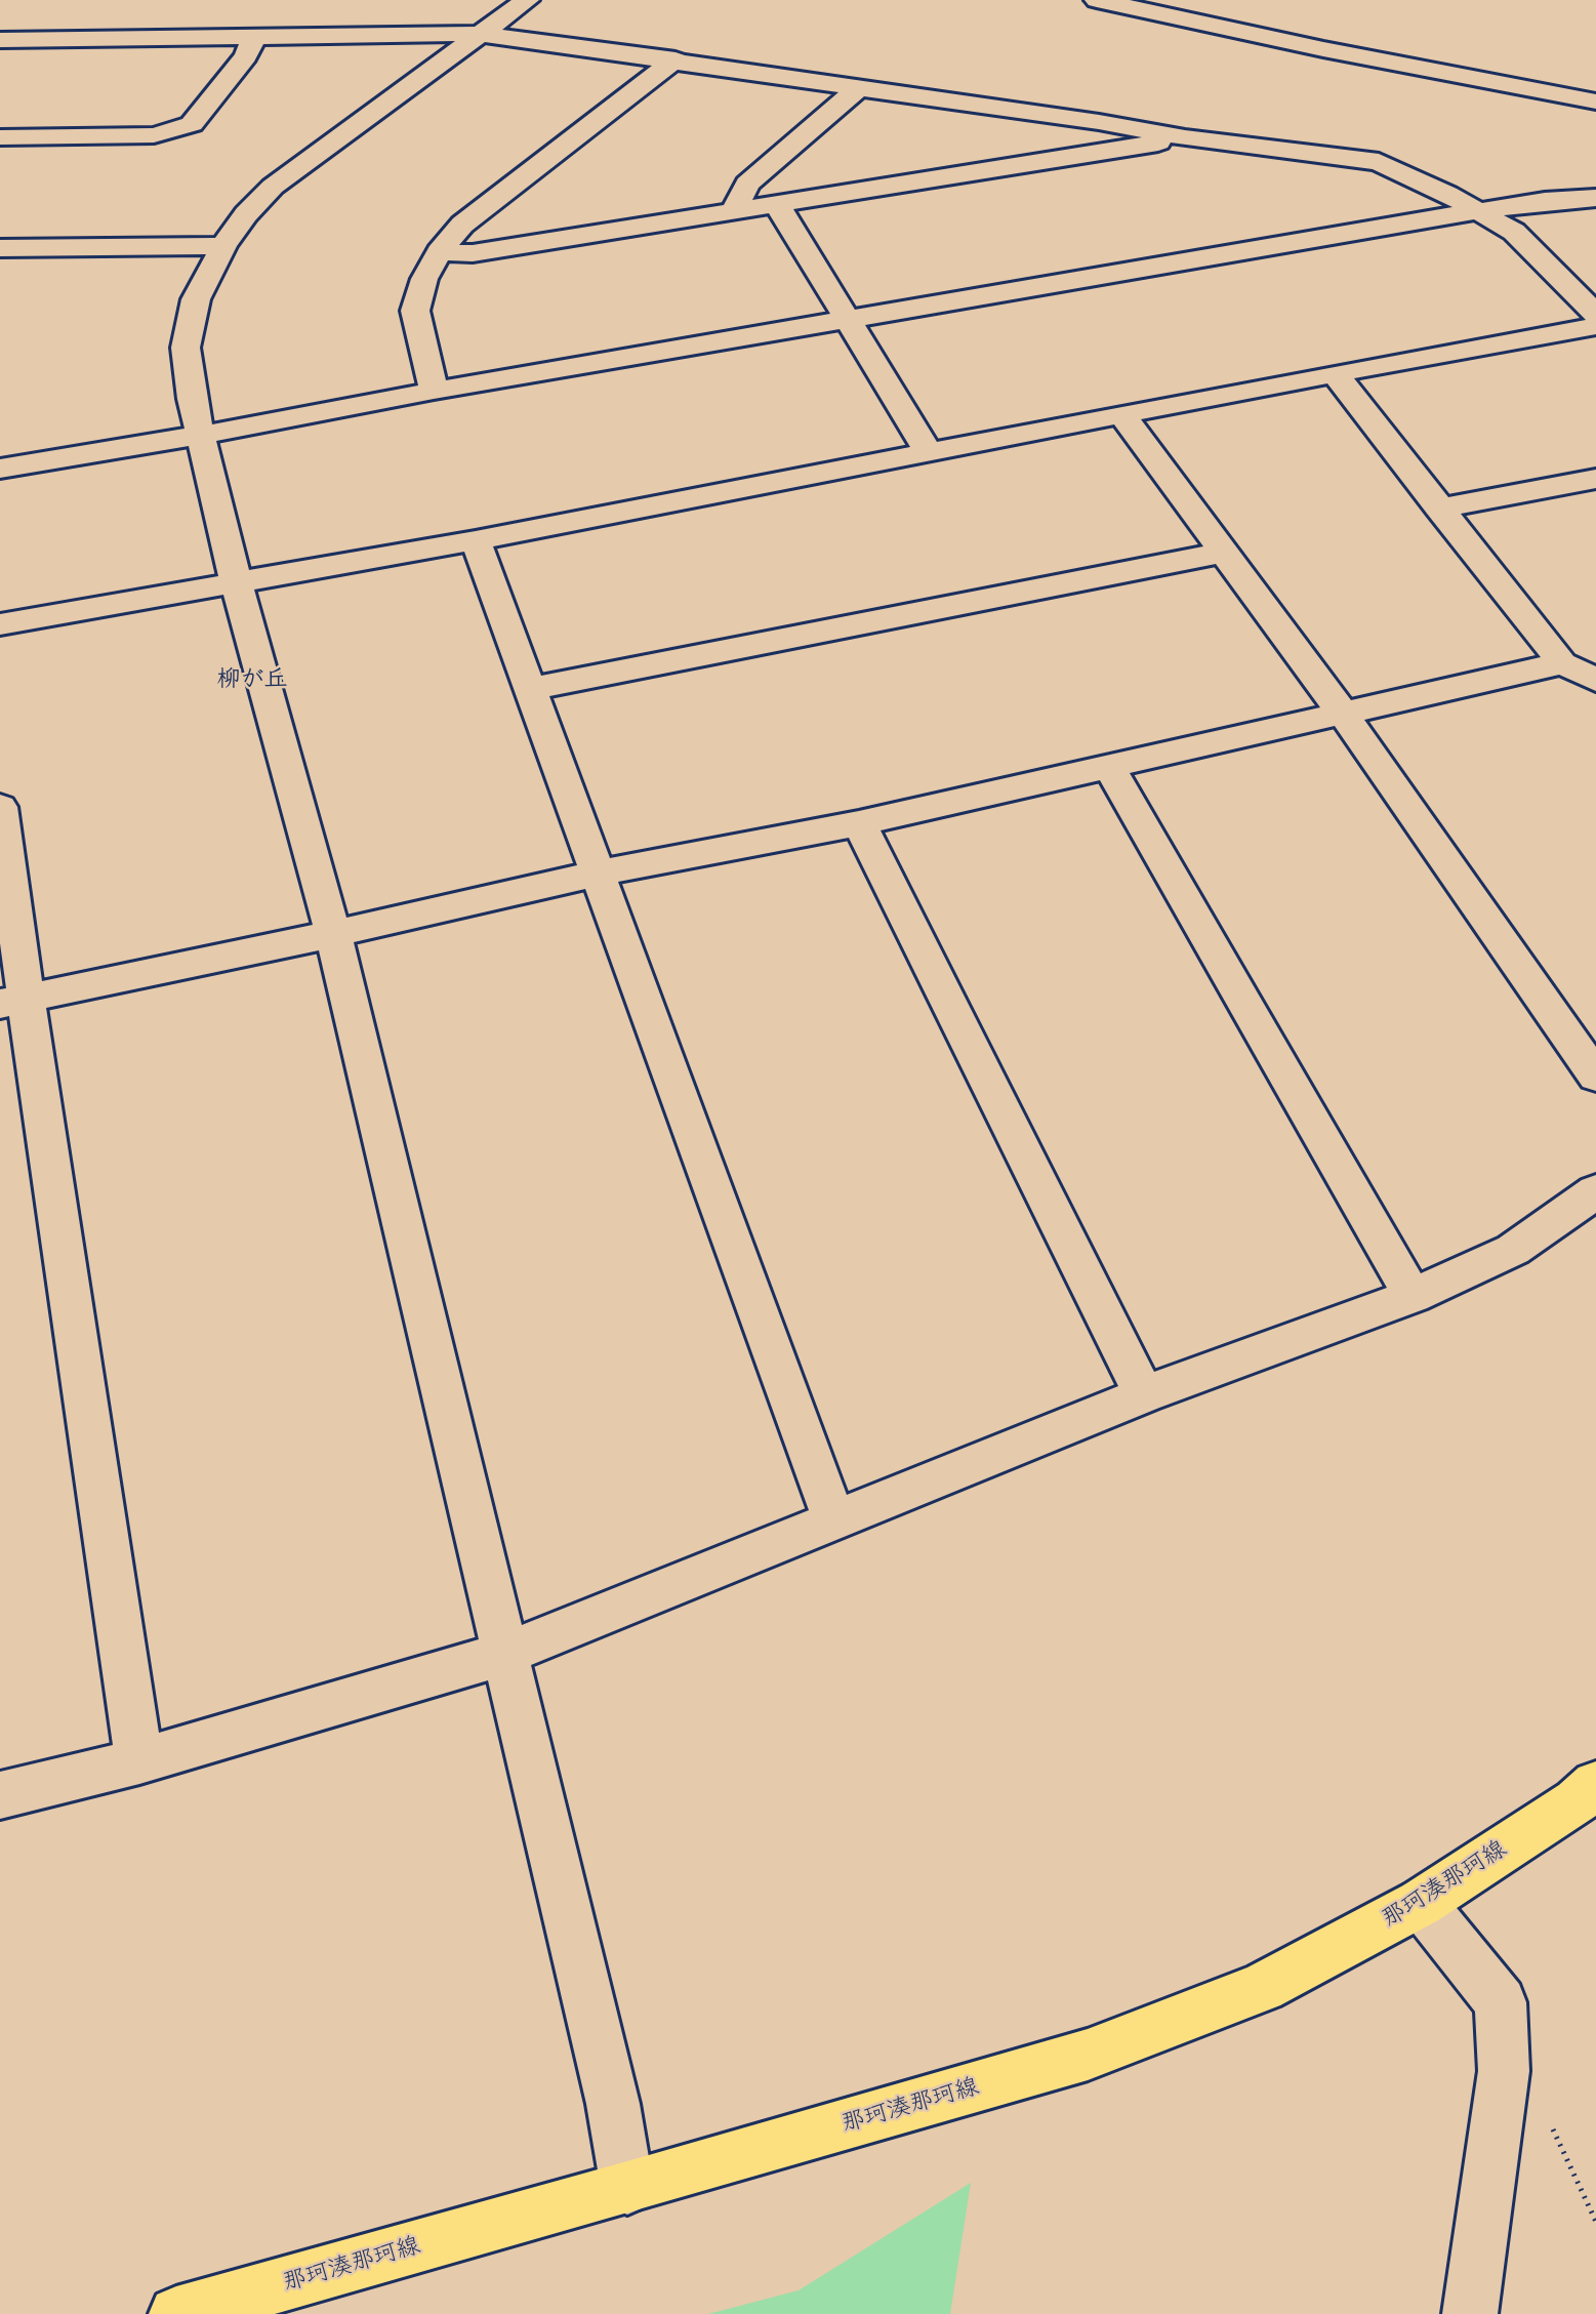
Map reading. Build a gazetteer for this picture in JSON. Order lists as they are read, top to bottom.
{
  "streets": {
    "main road": ["那珂湊那珂線"]
  },
  "districts": ["柳が丘"]
}
